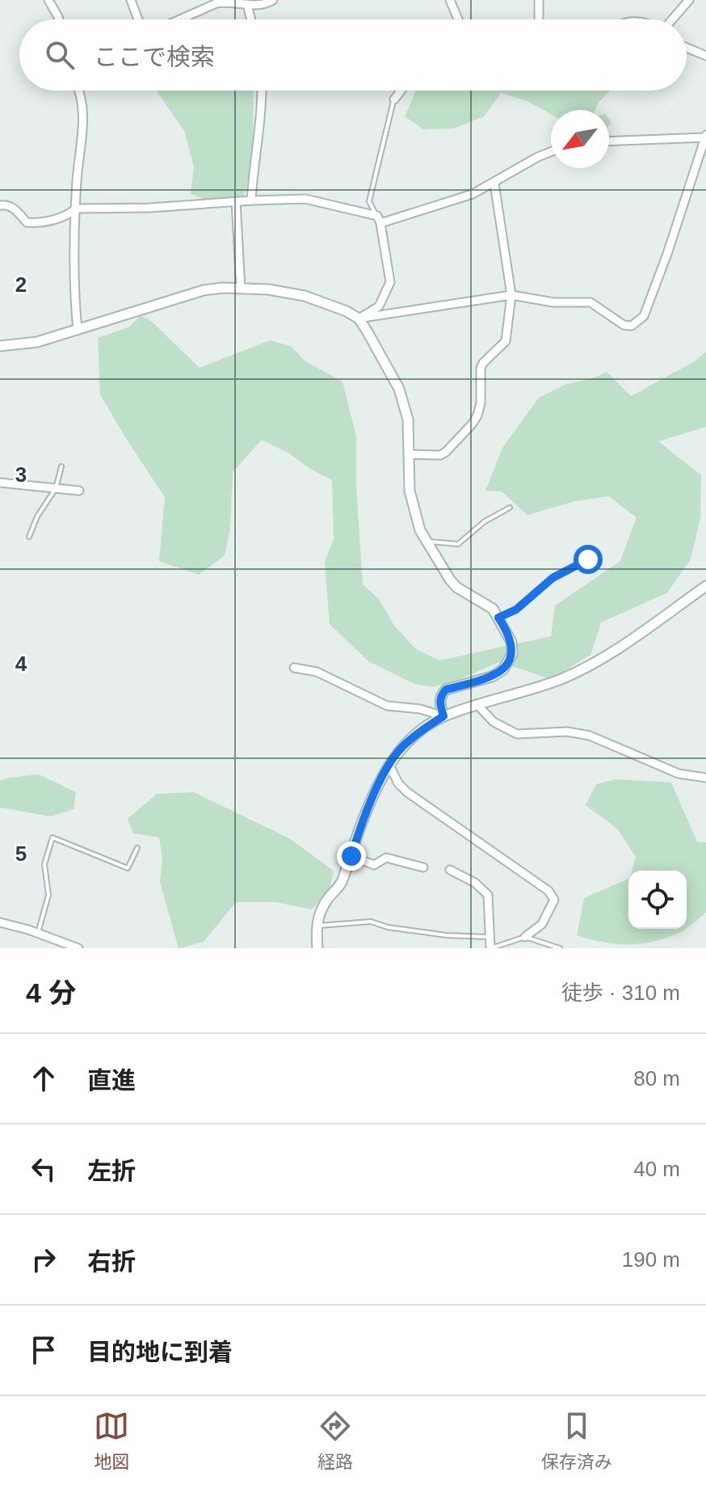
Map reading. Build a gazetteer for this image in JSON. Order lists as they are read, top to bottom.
{
  "north": "bottom left",
  "page": {
    "search": "ここで検索",
    "heading": ["4 分", "徒歩 · 310 m"],
    "list": [
      ["直進", "80 m"],
      ["左折", "40 m"],
      ["右折", "190 m"],
      "目的地に到着"
    ],
    "nav": ["地図", "経路", "保存済み"]
  },
  "grid": {
    "rows": [
      "2",
      "3",
      "4",
      "5"
    ]
  }
}
